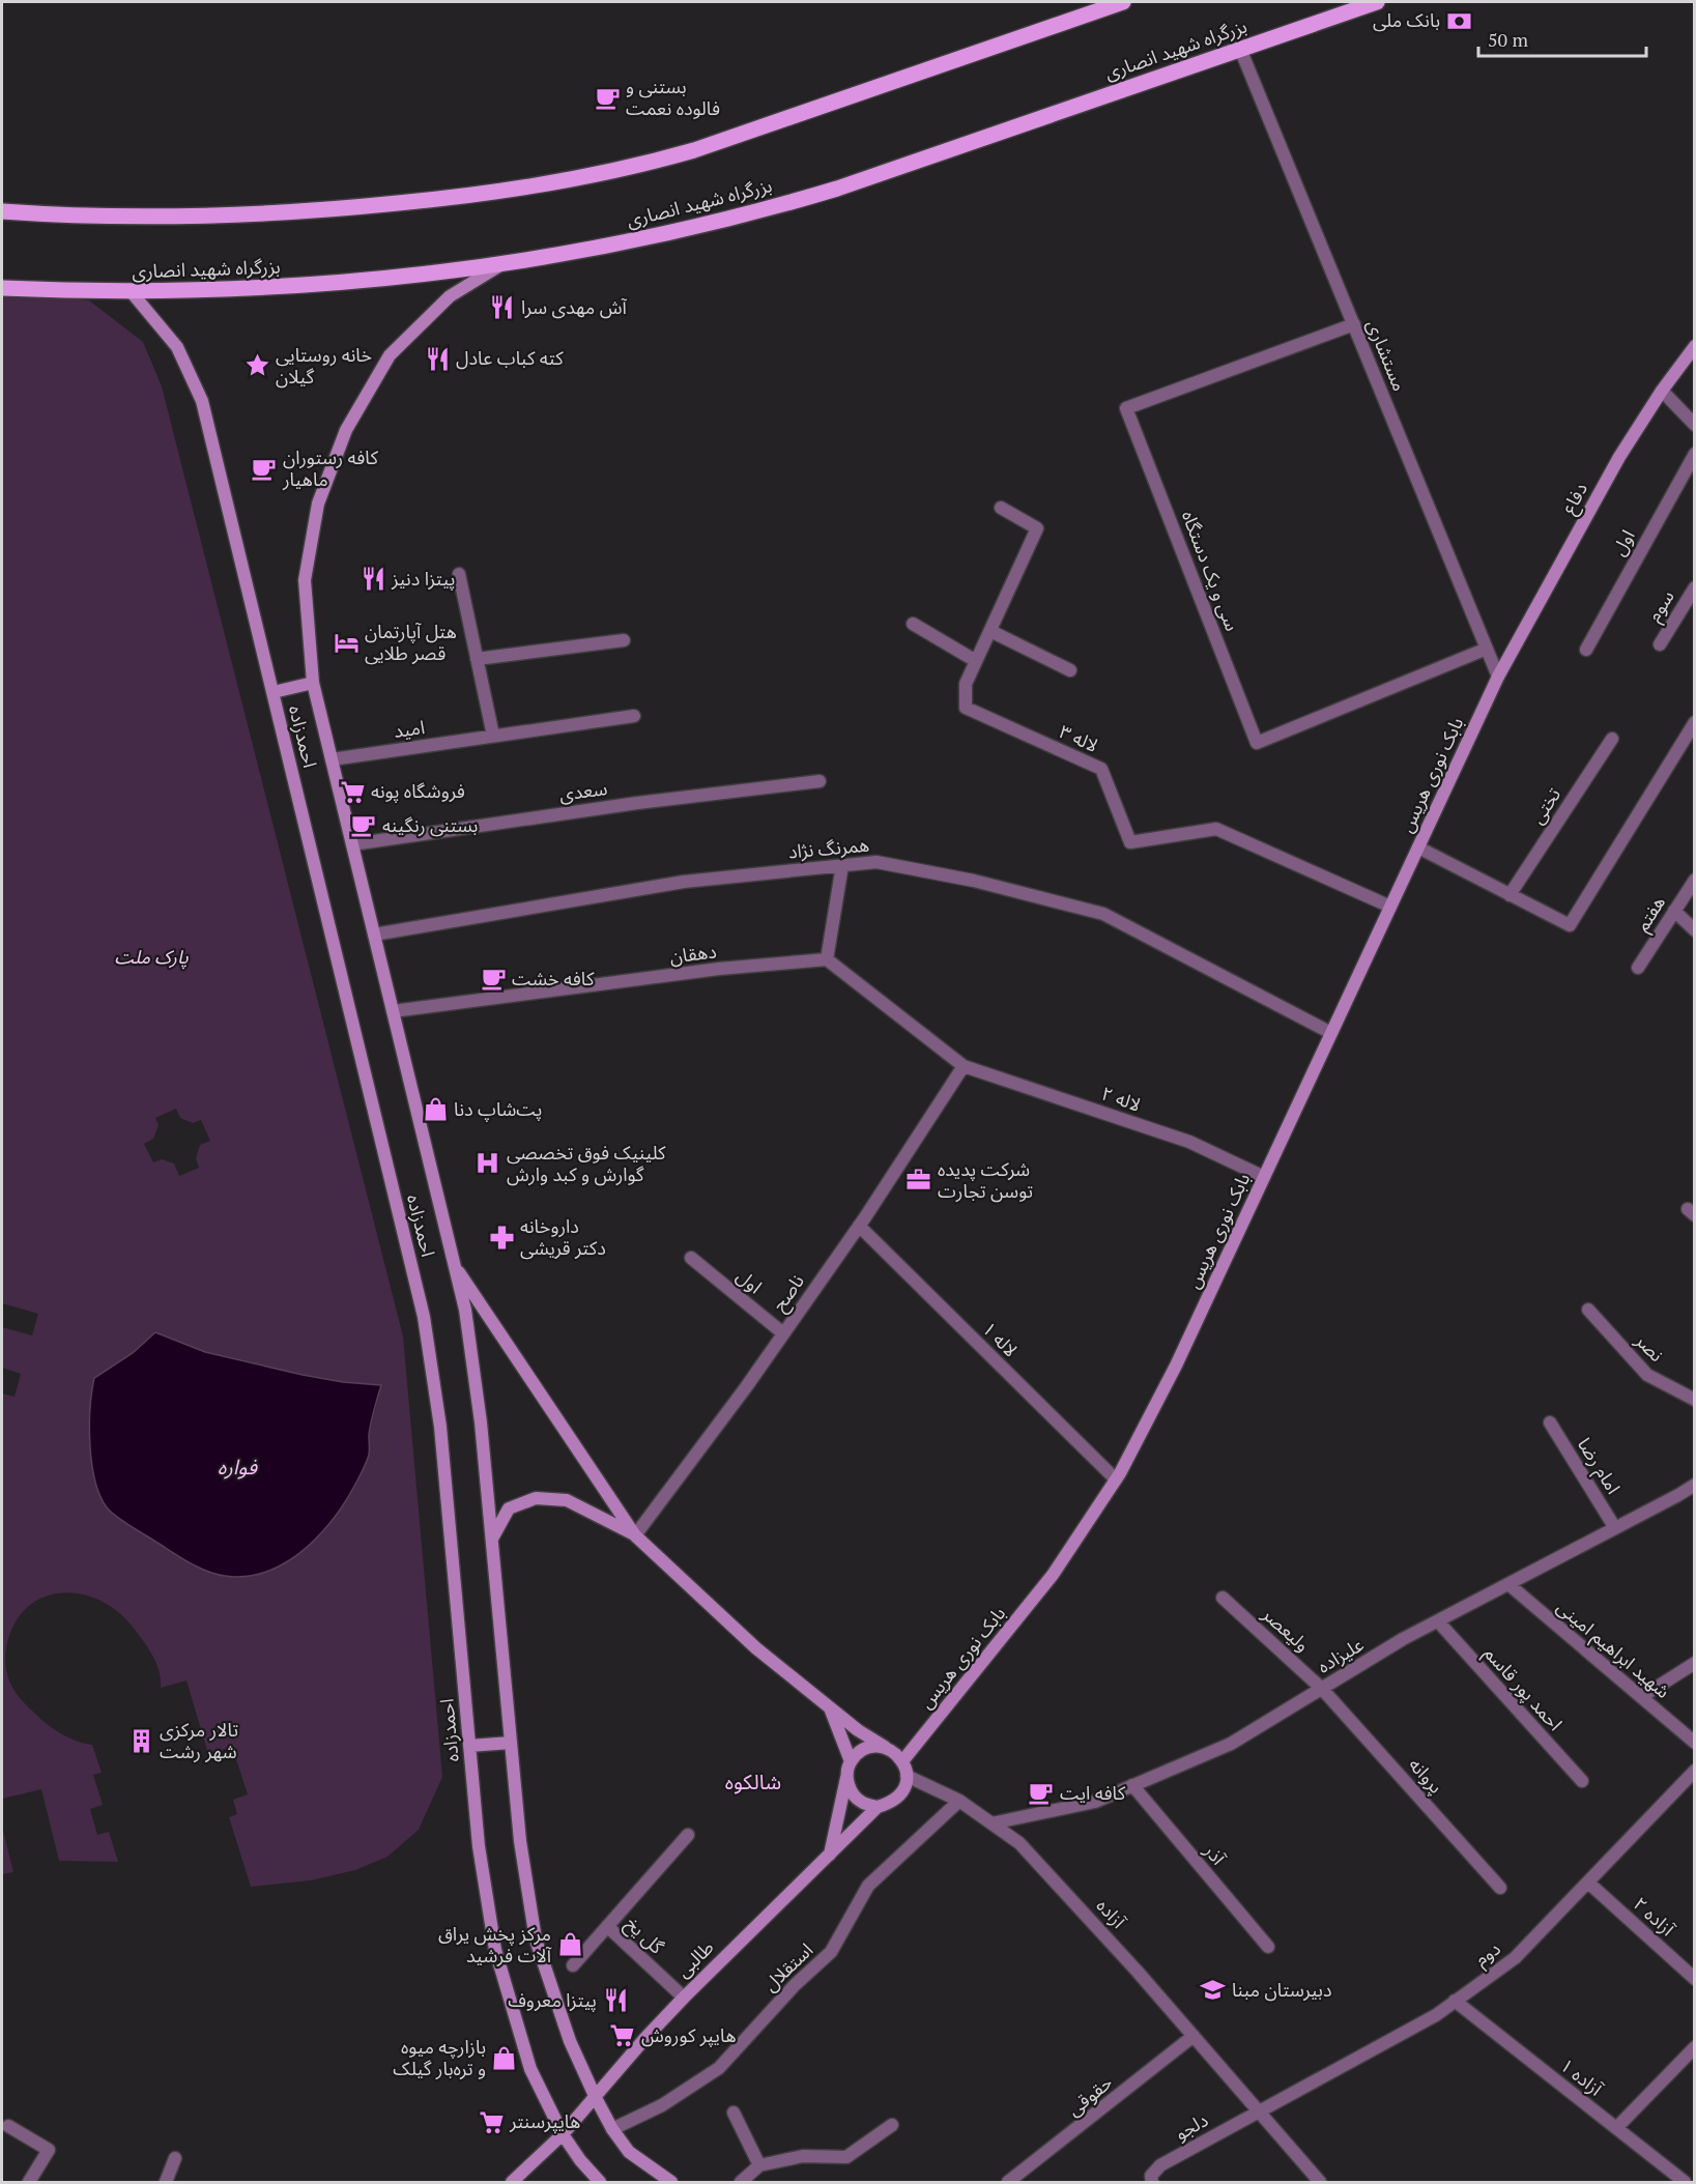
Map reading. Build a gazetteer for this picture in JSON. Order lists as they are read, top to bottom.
{
  "streets": {
    "main road": [
      "بزرگراه شهید انصاری",
      "دفاع",
      "احمدزاده",
      "بابک نوری هریس",
      "طالبی"
    ],
    "street": [
      "مستشاری",
      "اول",
      "سی و یک دستگاه",
      "سوم",
      "امید",
      "لاله ۳",
      "سعدی",
      "تختی",
      "همرنگ نژاد",
      "هفتم",
      "دهقان",
      "لاله ۲",
      "ناصح",
      "لاله ۱",
      "نصر",
      "امام رضا",
      "ولیعصر",
      "شهید ابراهیم امینی",
      "علیزاده",
      "احمد پور قاسم",
      "پروانه",
      "آذر",
      "آزاده",
      "آزاده ۲",
      "گل یخ",
      "دوم",
      "استقلال",
      "آزاده ۱",
      "حقوقی",
      "دلجو"
    ]
  },
  "crossings": [
    ["بزرگراه شهید انصاری", "مستشاری"],
    ["بزرگراه شهید انصاری", "احمدزاده"],
    ["مستشاری", "دفاع"],
    ["مستشاری", "سی و یک دستگاه"],
    ["مستشاری", "بابک نوری هریس"],
    ["دفاع", "بابک نوری هریس"],
    ["اول", "ناصح"],
    ["امید", "احمدزاده"],
    ["احمدزاده", "بابک نوری هریس"],
    ["احمدزاده", "سعدی"],
    ["احمدزاده", "همرنگ نژاد"],
    ["احمدزاده", "دهقان"],
    ["احمدزاده", "ناصح"],
    ["احمدزاده", "آزاده"],
    ["احمدزاده", "طالبی"],
    ["احمدزاده", "استقلال"],
    ["لاله ۳", "بابک نوری هریس"],
    ["بابک نوری هریس", "همرنگ نژاد"],
    ["بابک نوری هریس", "لاله ۲"],
    ["بابک نوری هریس", "لاله ۱"],
    ["بابک نوری هریس", "آزاده"],
    ["بابک نوری هریس", "طالبی"],
    ["لاله ۲", "ناصح"],
    ["ناصح", "لاله ۱"],
    ["امام رضا", "علیزاده"],
    ["ولیعصر", "علیزاده"],
    ["ولیعصر", "پروانه"],
    ["شهید ابراهیم امینی", "علیزاده"],
    ["علیزاده", "احمد پور قاسم"],
    ["علیزاده", "پروانه"],
    ["علیزاده", "آذر"],
    ["علیزاده", "آزاده"],
    ["آزاده", "دوم"],
    ["آزاده", "طالبی"],
    ["آزاده", "استقلال"],
    ["آزاده", "حقوقی"],
    ["آزاده", "دلجو"],
    ["آزاده ۲", "دوم"],
    ["گل یخ", "طالبی"],
    ["دوم", "آزاده ۱"],
    ["دوم", "دلجو"]
  ],
  "districts": ["شالکوه"],
  "water": ["فواره"],
  "parks": ["پارک ملت"],
  "places": {
    "bank": ["بانک ملی"],
    "cafe": [
      "بستنی و فالوده نعمت",
      "کافه رستوران ماهیار",
      "بستنی رنگینه",
      "کافه خشت",
      "کافه ایت"
    ],
    "restaurant": [
      "آش مهدی سرا",
      "کته کباب عادل",
      "پیتزا دنیز",
      "پیتزا معروف"
    ],
    "place": ["خانه روستایی گیلان"],
    "hotel": ["هتل آپارتمان قصر طلایی"],
    "supermarket": ["فروشگاه پونه", "هايپر كوروش", "هایپرسنتر"],
    "shop": ["پت‌شاپ دنا", "مرکز پخش یراق آلات فرشید", "بازارچه میوه و تره‌بار گیلک"],
    "hospital": ["کلینیک فوق تخصصی گوارش و کبد وارش"],
    "office": ["شرکت پدیده توسن تجارت"],
    "pharmacy": ["داروخانه دکتر قریشی"],
    "building": ["تالار مرکزی شهر رشت"],
    "school or university": ["دبیرستان مبنا"]
  },
  "scale_bar": "50 m"
}
